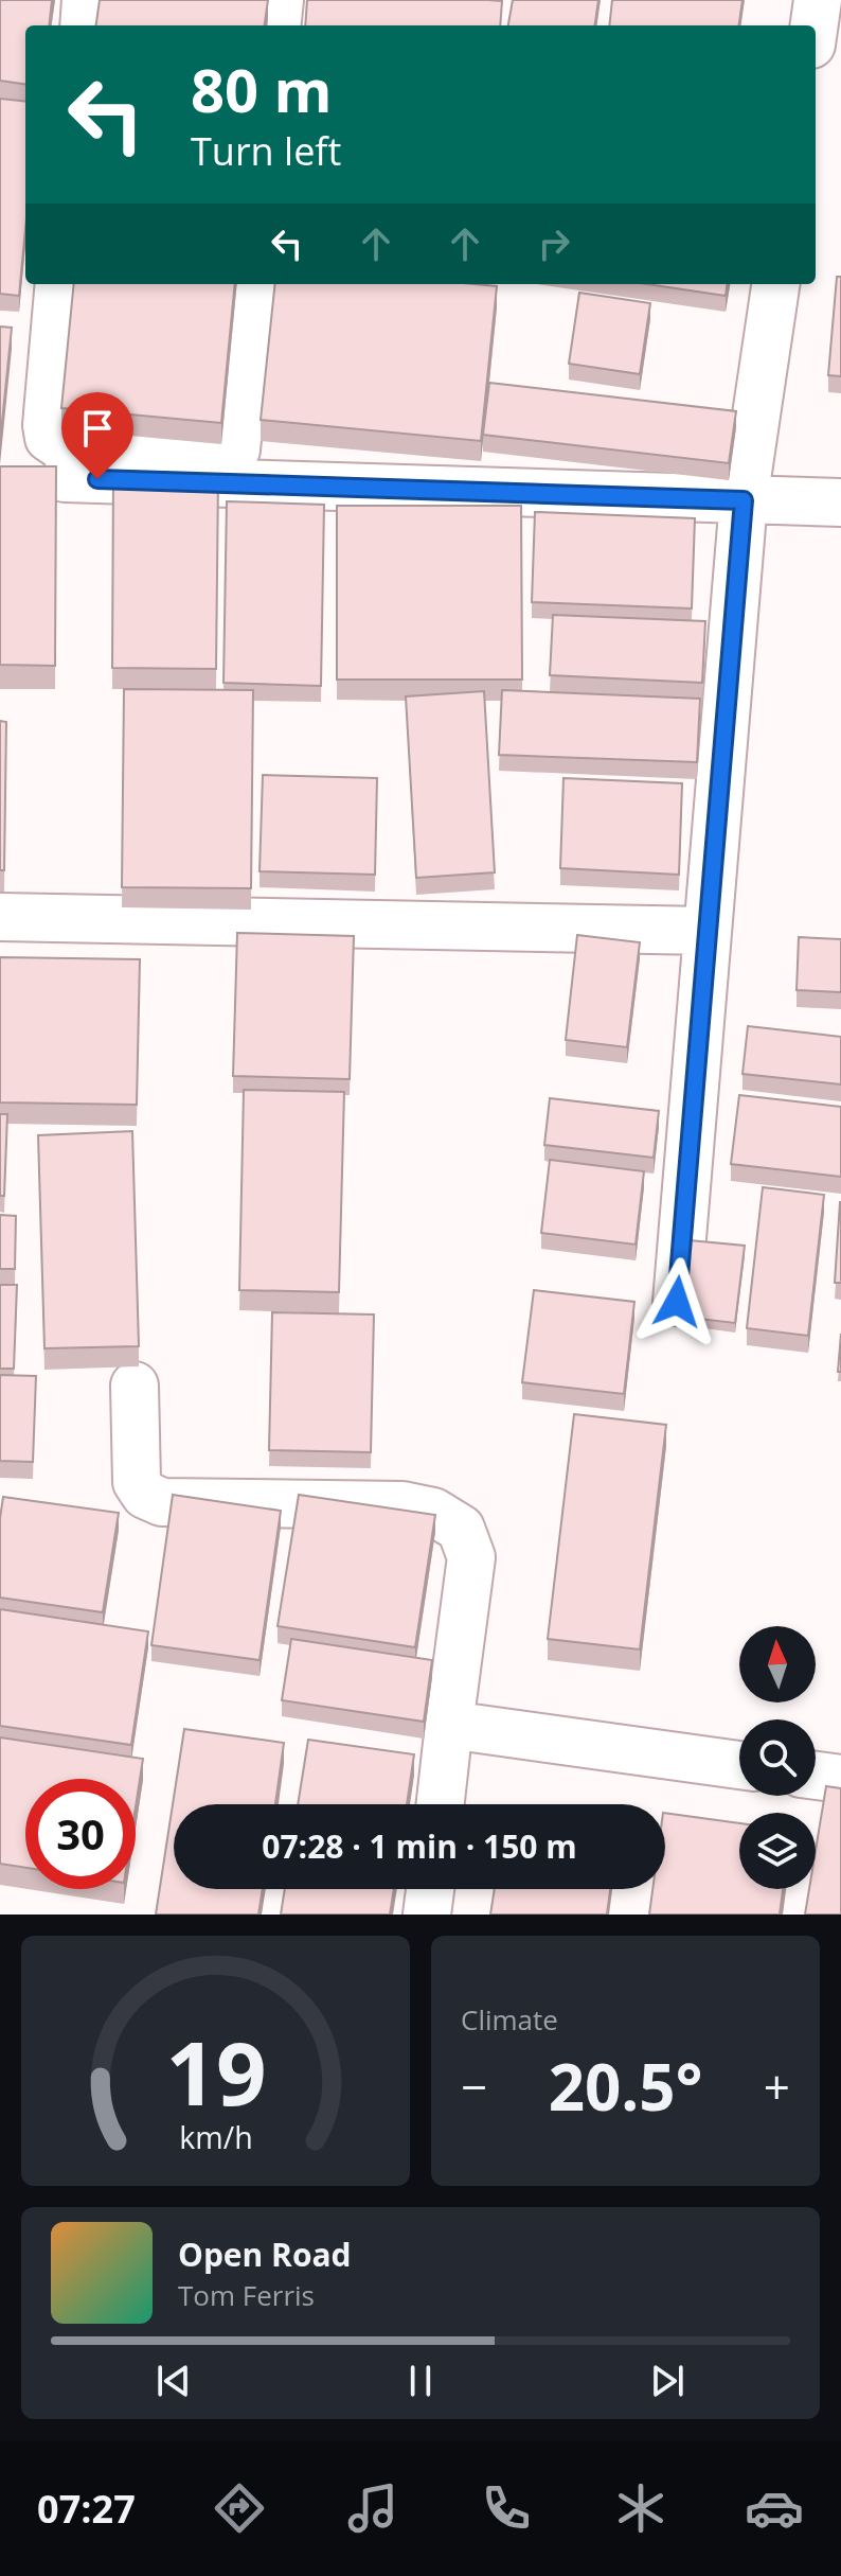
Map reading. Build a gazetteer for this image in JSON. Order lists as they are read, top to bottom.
{
  "north": "top",
  "page": {
    "turn": ["80 m", "Turn left"],
    "limit": "30",
    "trip": "07:28 · 1 min · 150 m",
    "tile": "Climate",
    "heat": ["−", "20.5°", "+"],
    "song": ["Open Road", "Tom Ferris"],
    "tabs": "07:27",
    "gauge": ["19", "km/h"]
  }
}
